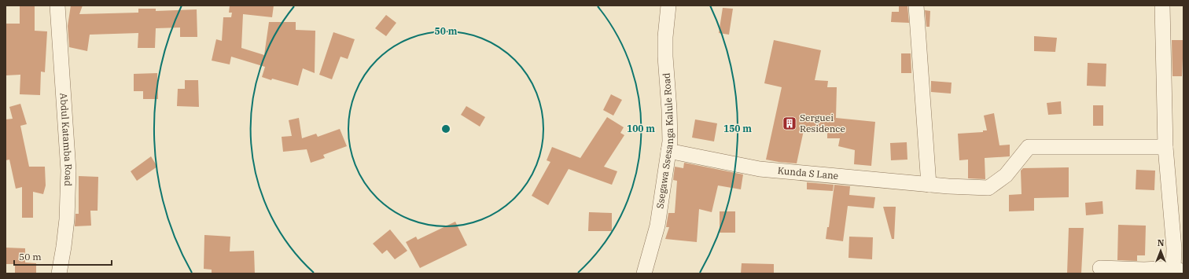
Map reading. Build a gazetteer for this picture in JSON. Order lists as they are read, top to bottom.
{
  "streets": {
    "street": ["Abdul Katamba Road", "Ssegawa Ssesanga Kalule Road", "Kunda S Lane"]
  },
  "crossings": [
    ["Ssegawa Ssesanga Kalule Road", "Kunda S Lane"]
  ],
  "places": {
    "building": ["Serguei Residence"]
  },
  "scale_bar": "50 m",
  "north": "top",
  "rings": ["50 m", "100 m", "150 m"]
}
